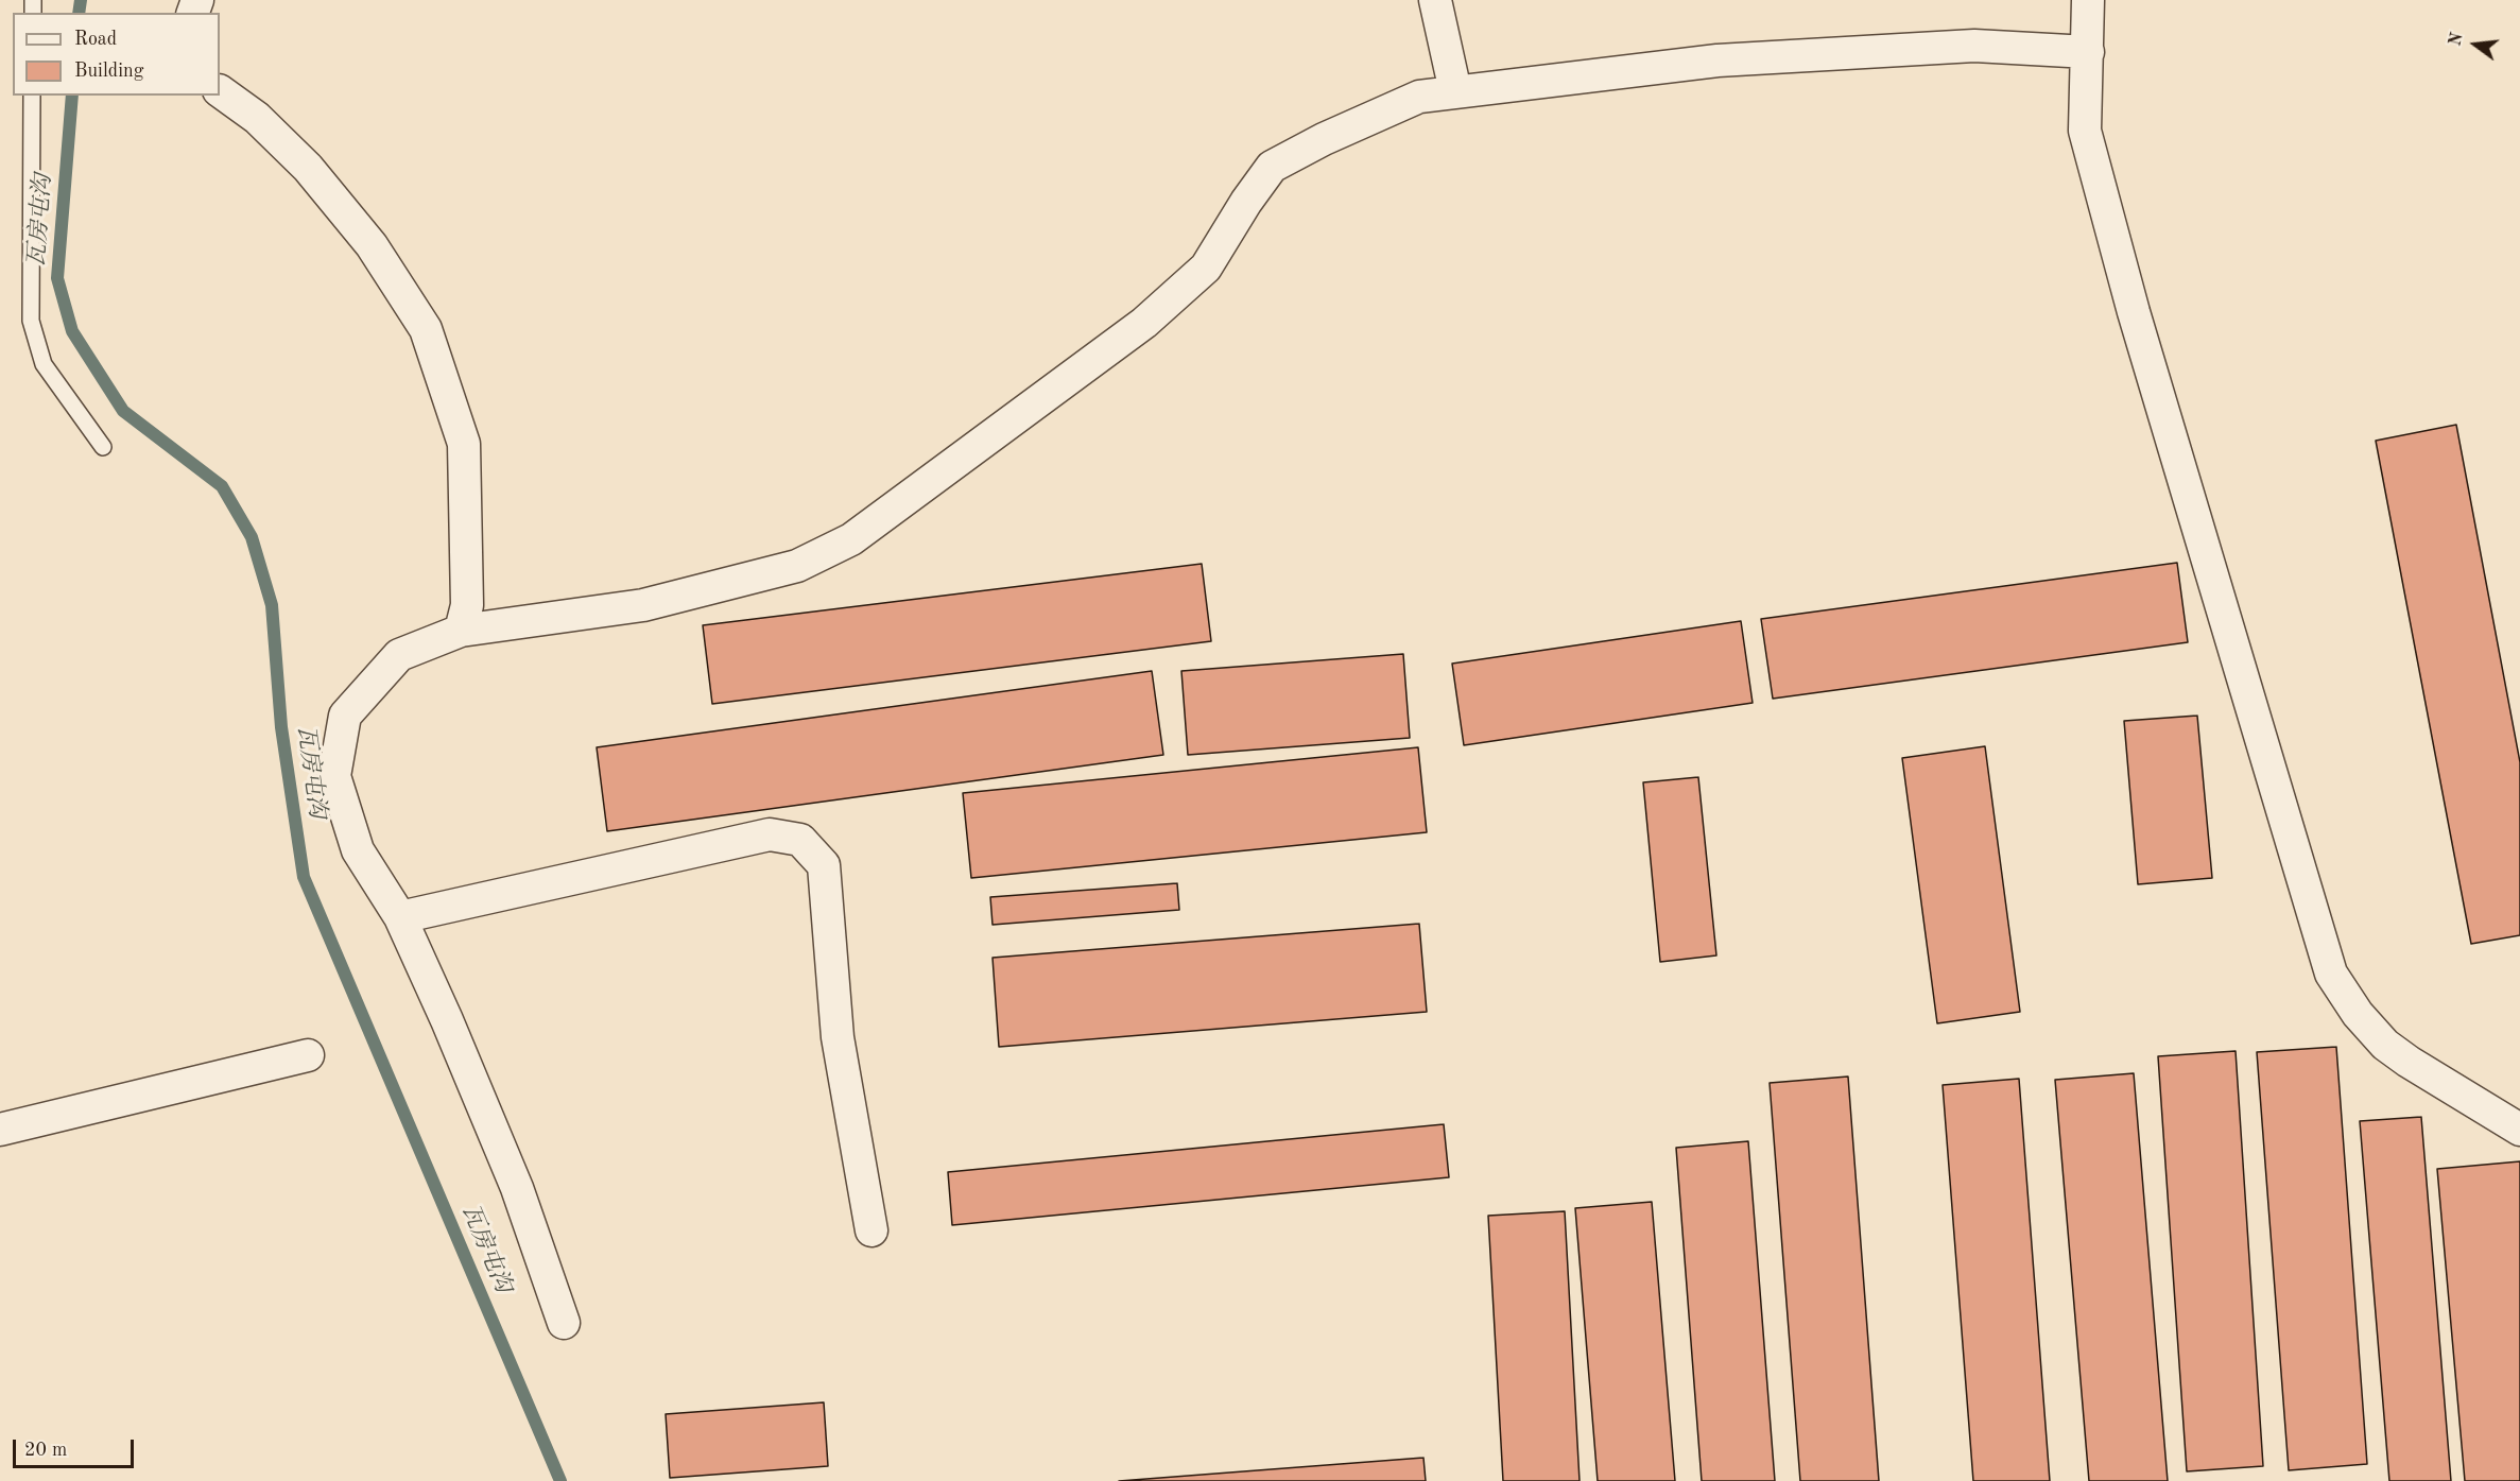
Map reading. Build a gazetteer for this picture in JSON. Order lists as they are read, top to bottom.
{
  "water": ["瓦房屯沟"],
  "legend": ["Road", "Building"],
  "scale_bar": "20 m",
  "north": "left"
}
